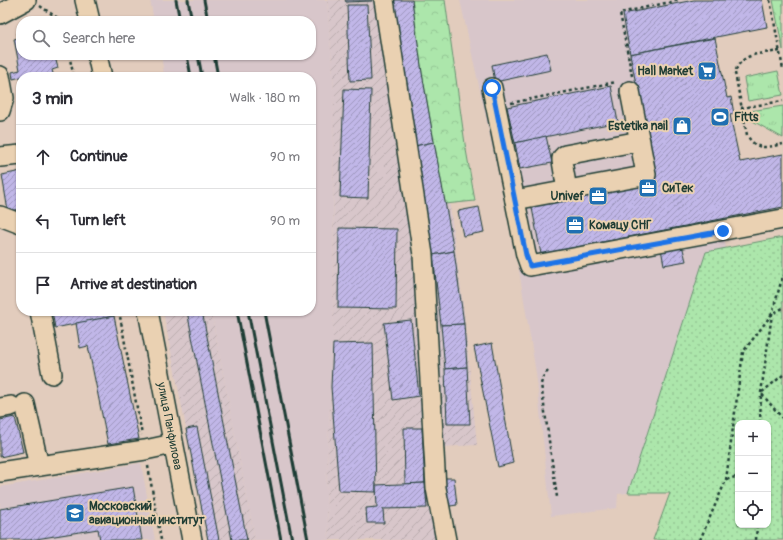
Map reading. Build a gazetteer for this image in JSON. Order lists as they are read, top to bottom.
{
  "streets": {
    "street": ["улица Панфилова"]
  },
  "places": {
    "supermarket": ["Hall Market"],
    "sports": ["Fitts"],
    "shop": ["Estetika nail"],
    "office": ["СиТек", "Univef", "Комацу СНГ"],
    "school or university": ["Московский авиационный институт"]
  },
  "page": {
    "search": "Search here",
    "heading": ["3 min", "Walk · 180 m"],
    "list": [
      ["Continue", "90 m"],
      ["Turn left", "90 m"],
      "Arrive at destination"
    ],
    "map_buttons": ["+", "−"]
  }
}
